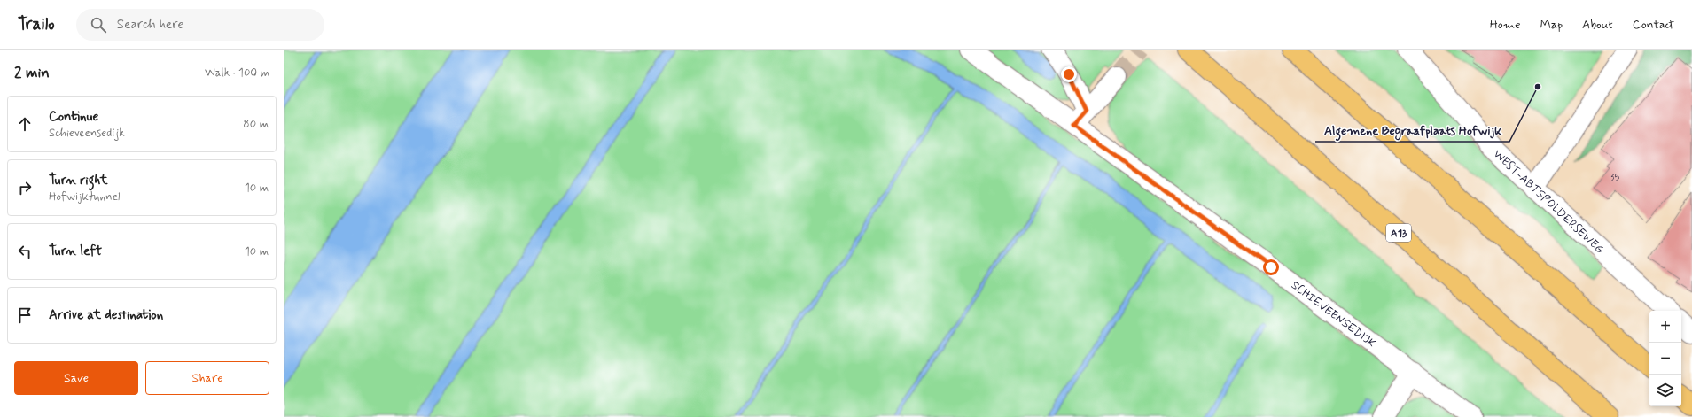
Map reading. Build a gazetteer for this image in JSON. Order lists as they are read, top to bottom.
{
  "streets": {
    "highway": ["A13"],
    "street": ["WEST-ABTSPOLDERSEWEG", "SCHIEVEENSEDIJK"]
  },
  "places": ["Algemene Begraafplaats Hofwijk"],
  "house_numbers": ["35"],
  "page": {
    "header": "Trailo",
    "search": "Search here",
    "nav": [
      "Home",
      "Map",
      "About",
      "Contact"
    ],
    "heading": ["2 min", "Walk · 100 m"],
    "list": [
      ["Continue", "Schieveensedijk", "80 m"],
      ["Turn right", "Hofwijktunnel", "10 m"],
      ["Turn left", "10 m"],
      "Arrive at destination"
    ],
    "map_buttons": ["+", "−"],
    "buttons": ["Save", "Share"]
  }
}
